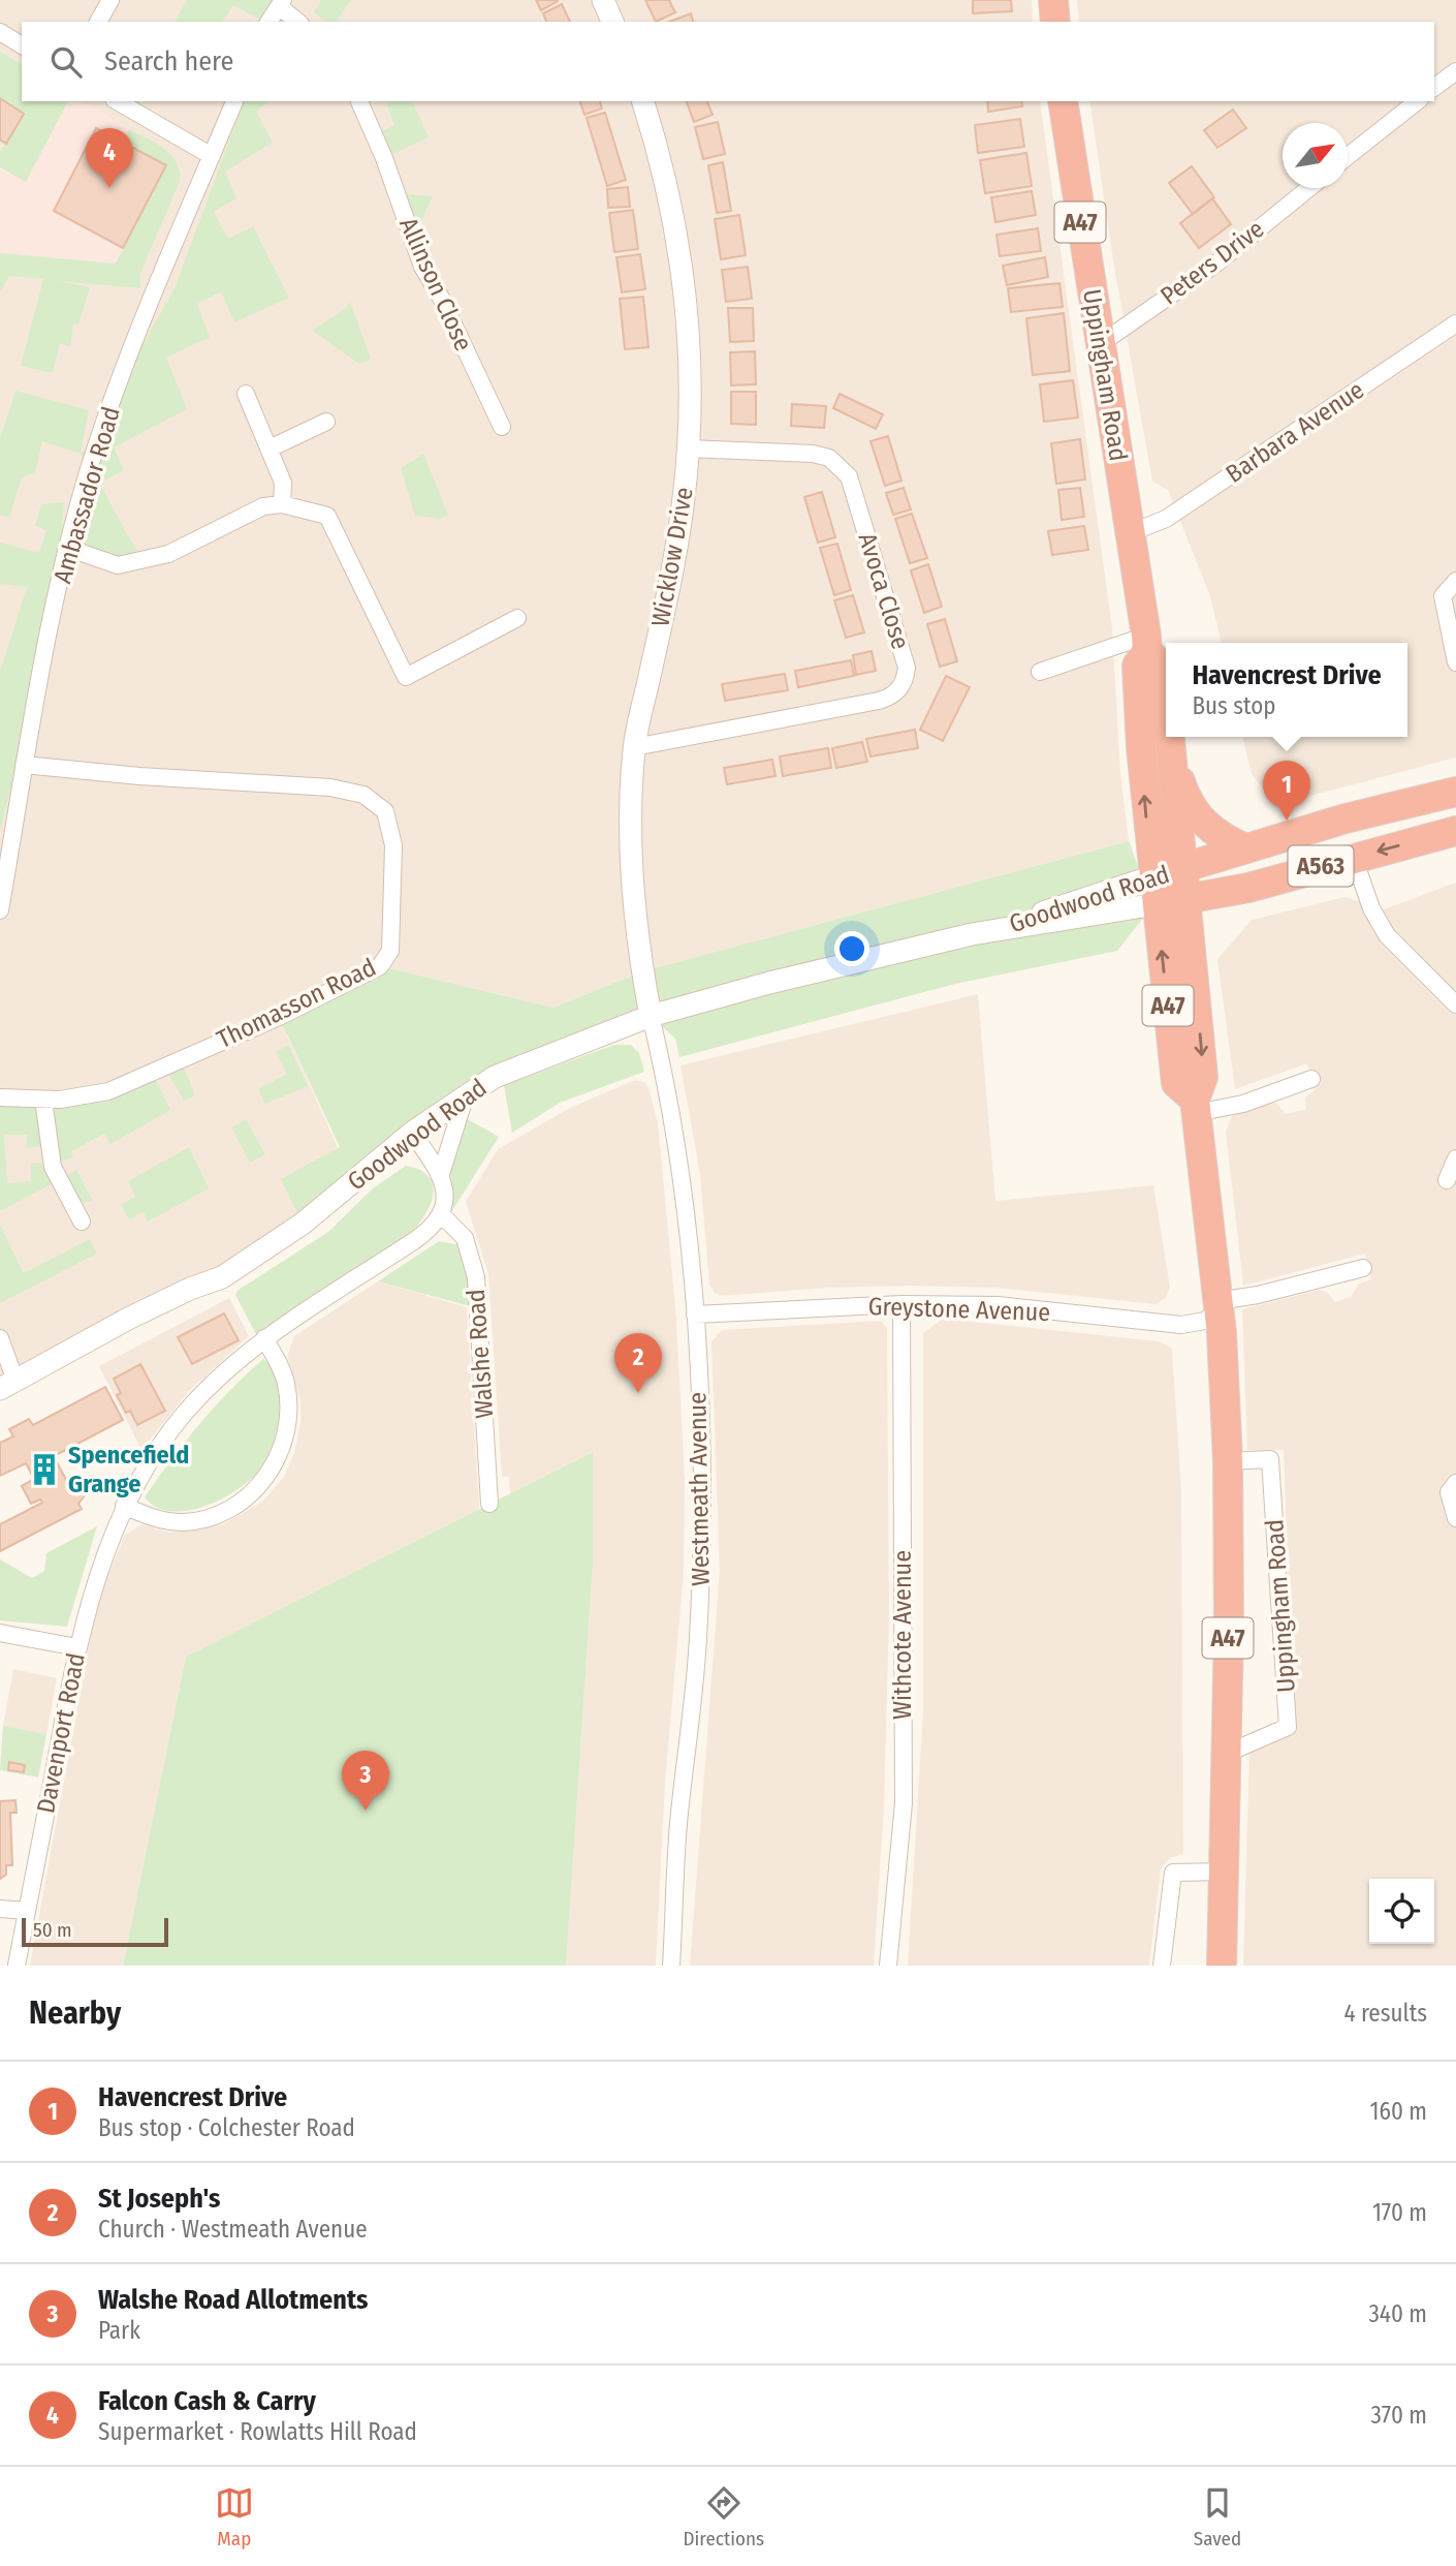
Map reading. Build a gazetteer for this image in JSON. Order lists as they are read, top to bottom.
{
  "streets": {
    "highway": ["A47", "Uppingham Road", "A563"],
    "street": [
      "Peters Drive",
      "Allinson Close",
      "Barbara Avenue",
      "Ambassador Road",
      "Wicklow Drive",
      "Avoca Close",
      "Goodwood Road",
      "Thomasson Road",
      "Greystone Avenue",
      "Walshe Road",
      "Westmeath Avenue",
      "Withcote Avenue",
      "Davenport Road"
    ]
  },
  "crossings": [
    ["Peters Drive", "Uppingham Road"],
    ["Uppingham Road", "Barbara Avenue"],
    ["Uppingham Road", "A563"],
    ["Uppingham Road", "Goodwood Road"],
    ["Uppingham Road", "Greystone Avenue"],
    ["Ambassador Road", "Thomasson Road"],
    ["Wicklow Drive", "Avoca Close"],
    ["Wicklow Drive", "Goodwood Road"],
    ["Wicklow Drive", "Westmeath Avenue"],
    ["A563", "Goodwood Road"],
    ["Goodwood Road", "Westmeath Avenue"],
    ["Greystone Avenue", "Westmeath Avenue"],
    ["Greystone Avenue", "Withcote Avenue"],
    ["Walshe Road", "Davenport Road"]
  ],
  "places": {
    "building": ["Spencefield Grange"]
  },
  "scale_bar": "50 m",
  "north": "top right",
  "page": {
    "search": "Search here",
    "pins": [
      "4",
      "1",
      "2",
      "3"
    ],
    "popup": ["Havencrest Drive", "Bus stop"],
    "scale": "50 m",
    "heading": ["Nearby", "4 results"],
    "list": [
      {
        "mark": "1",
        "name": "Havencrest Drive",
        "note": "Bus stop · Colchester Road",
        "value": "160 m"
      },
      {
        "mark": "2",
        "name": "St Joseph's",
        "note": "Church · Westmeath Avenue",
        "value": "170 m"
      },
      {
        "mark": "3",
        "name": "Walshe Road Allotments",
        "note": "Park",
        "value": "340 m"
      },
      {
        "mark": "4",
        "name": "Falcon Cash & Carry",
        "note": "Supermarket · Rowlatts Hill Road",
        "value": "370 m"
      }
    ],
    "nav": ["Map", "Directions", "Saved"]
  }
}
